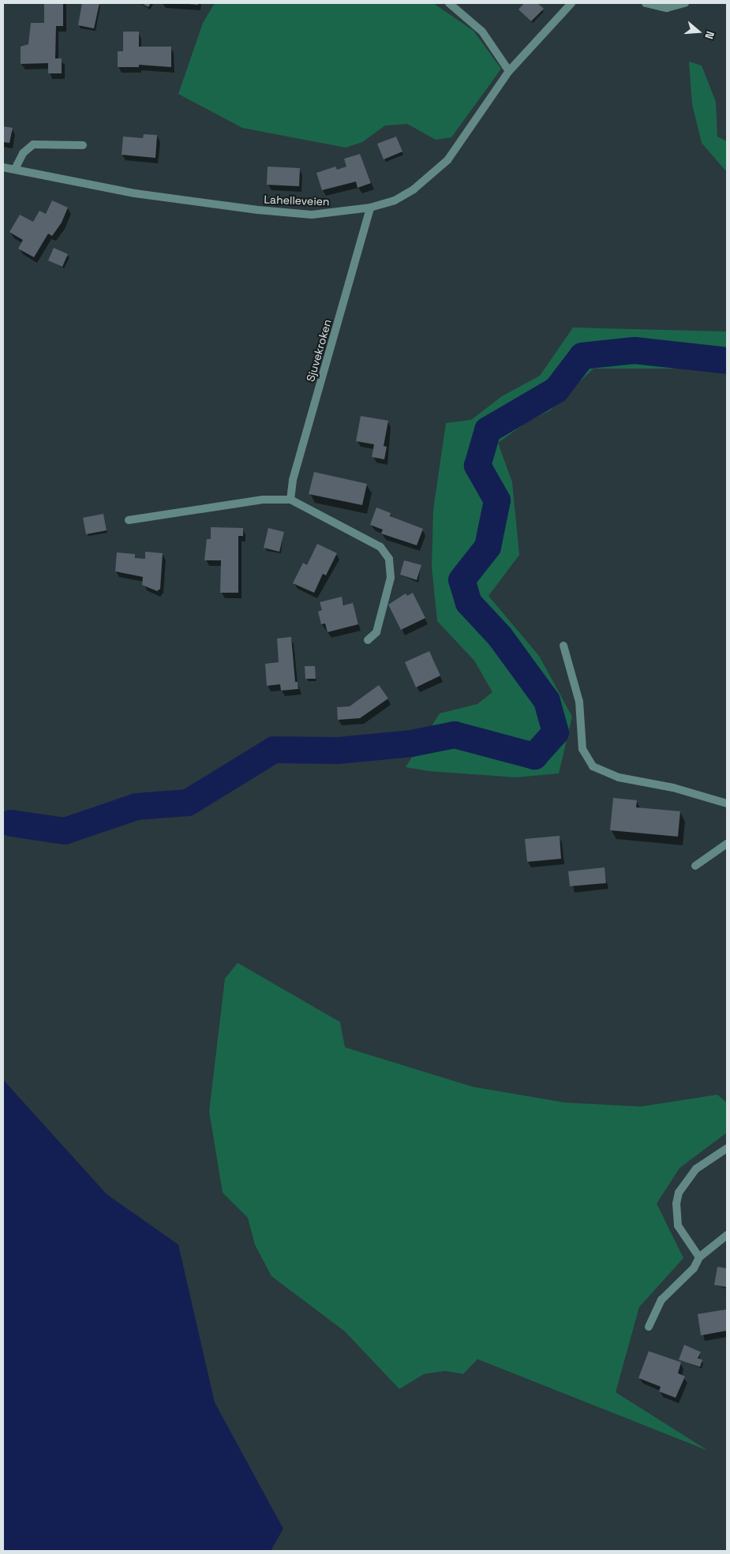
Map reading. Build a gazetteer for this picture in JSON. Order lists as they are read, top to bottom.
{
  "streets": {
    "street": ["Lahelleveien", "Sjuvekroken"]
  },
  "crossings": [
    ["Lahelleveien", "Sjuvekroken"]
  ],
  "north": "right"
}
